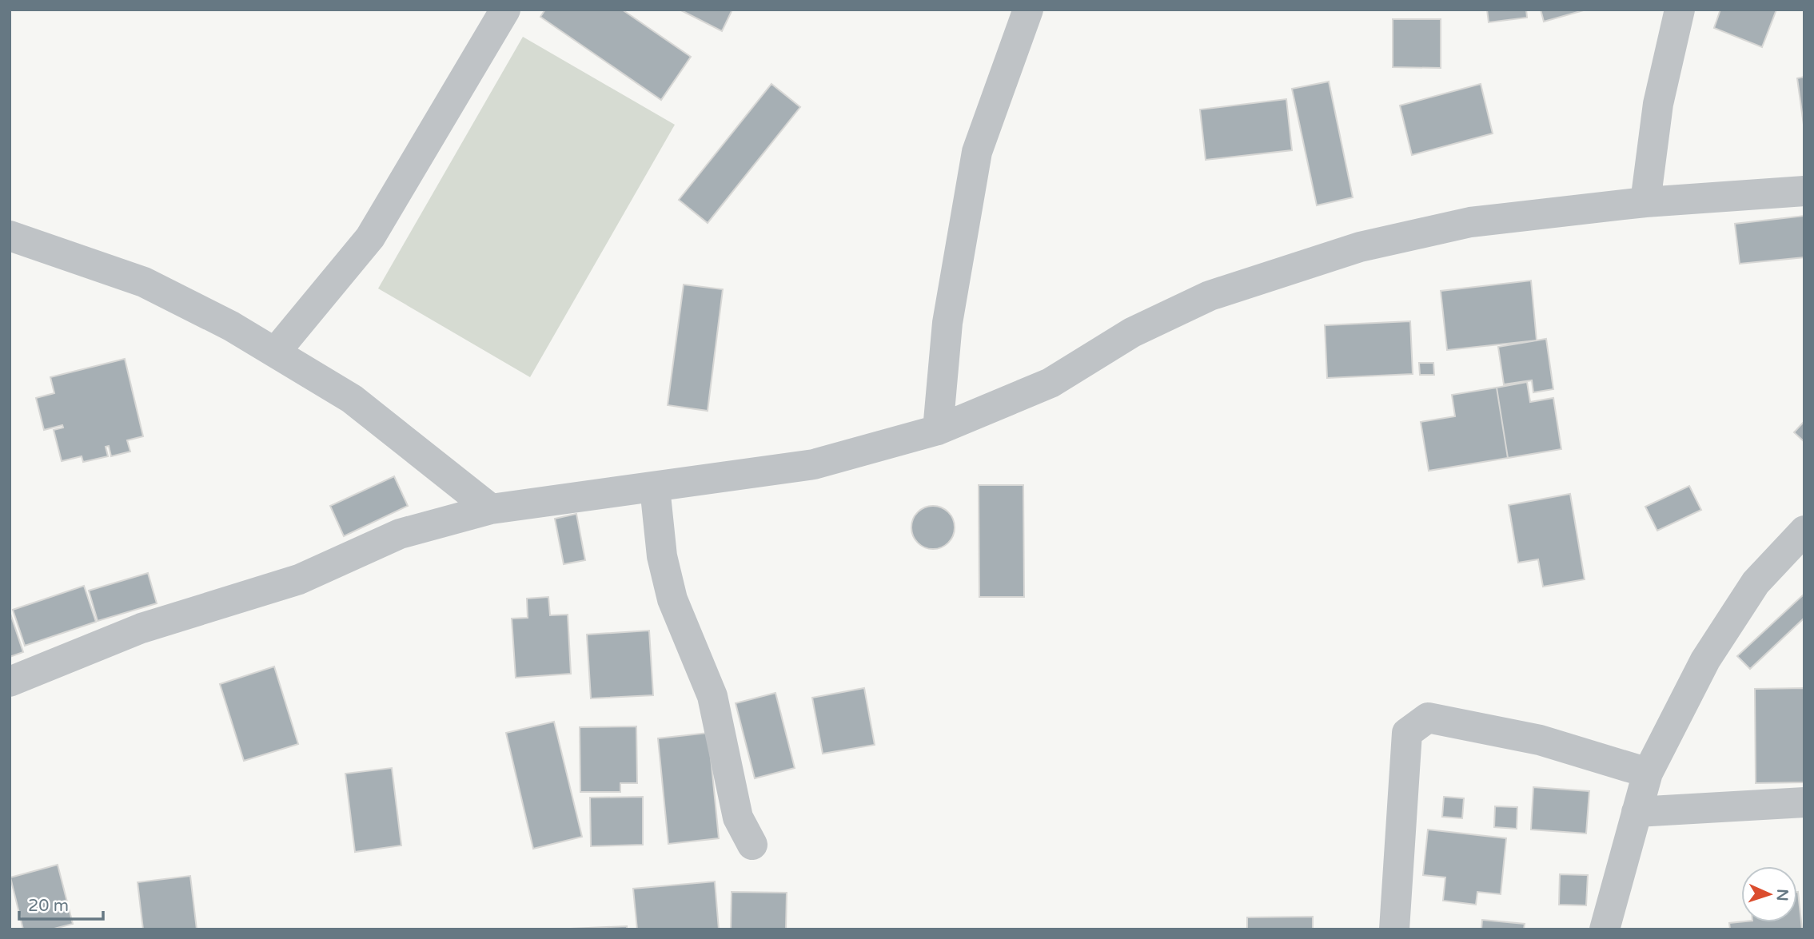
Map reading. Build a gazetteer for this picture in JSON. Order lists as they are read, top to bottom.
{
  "scale_bar": "20 m",
  "north": "right"
}
